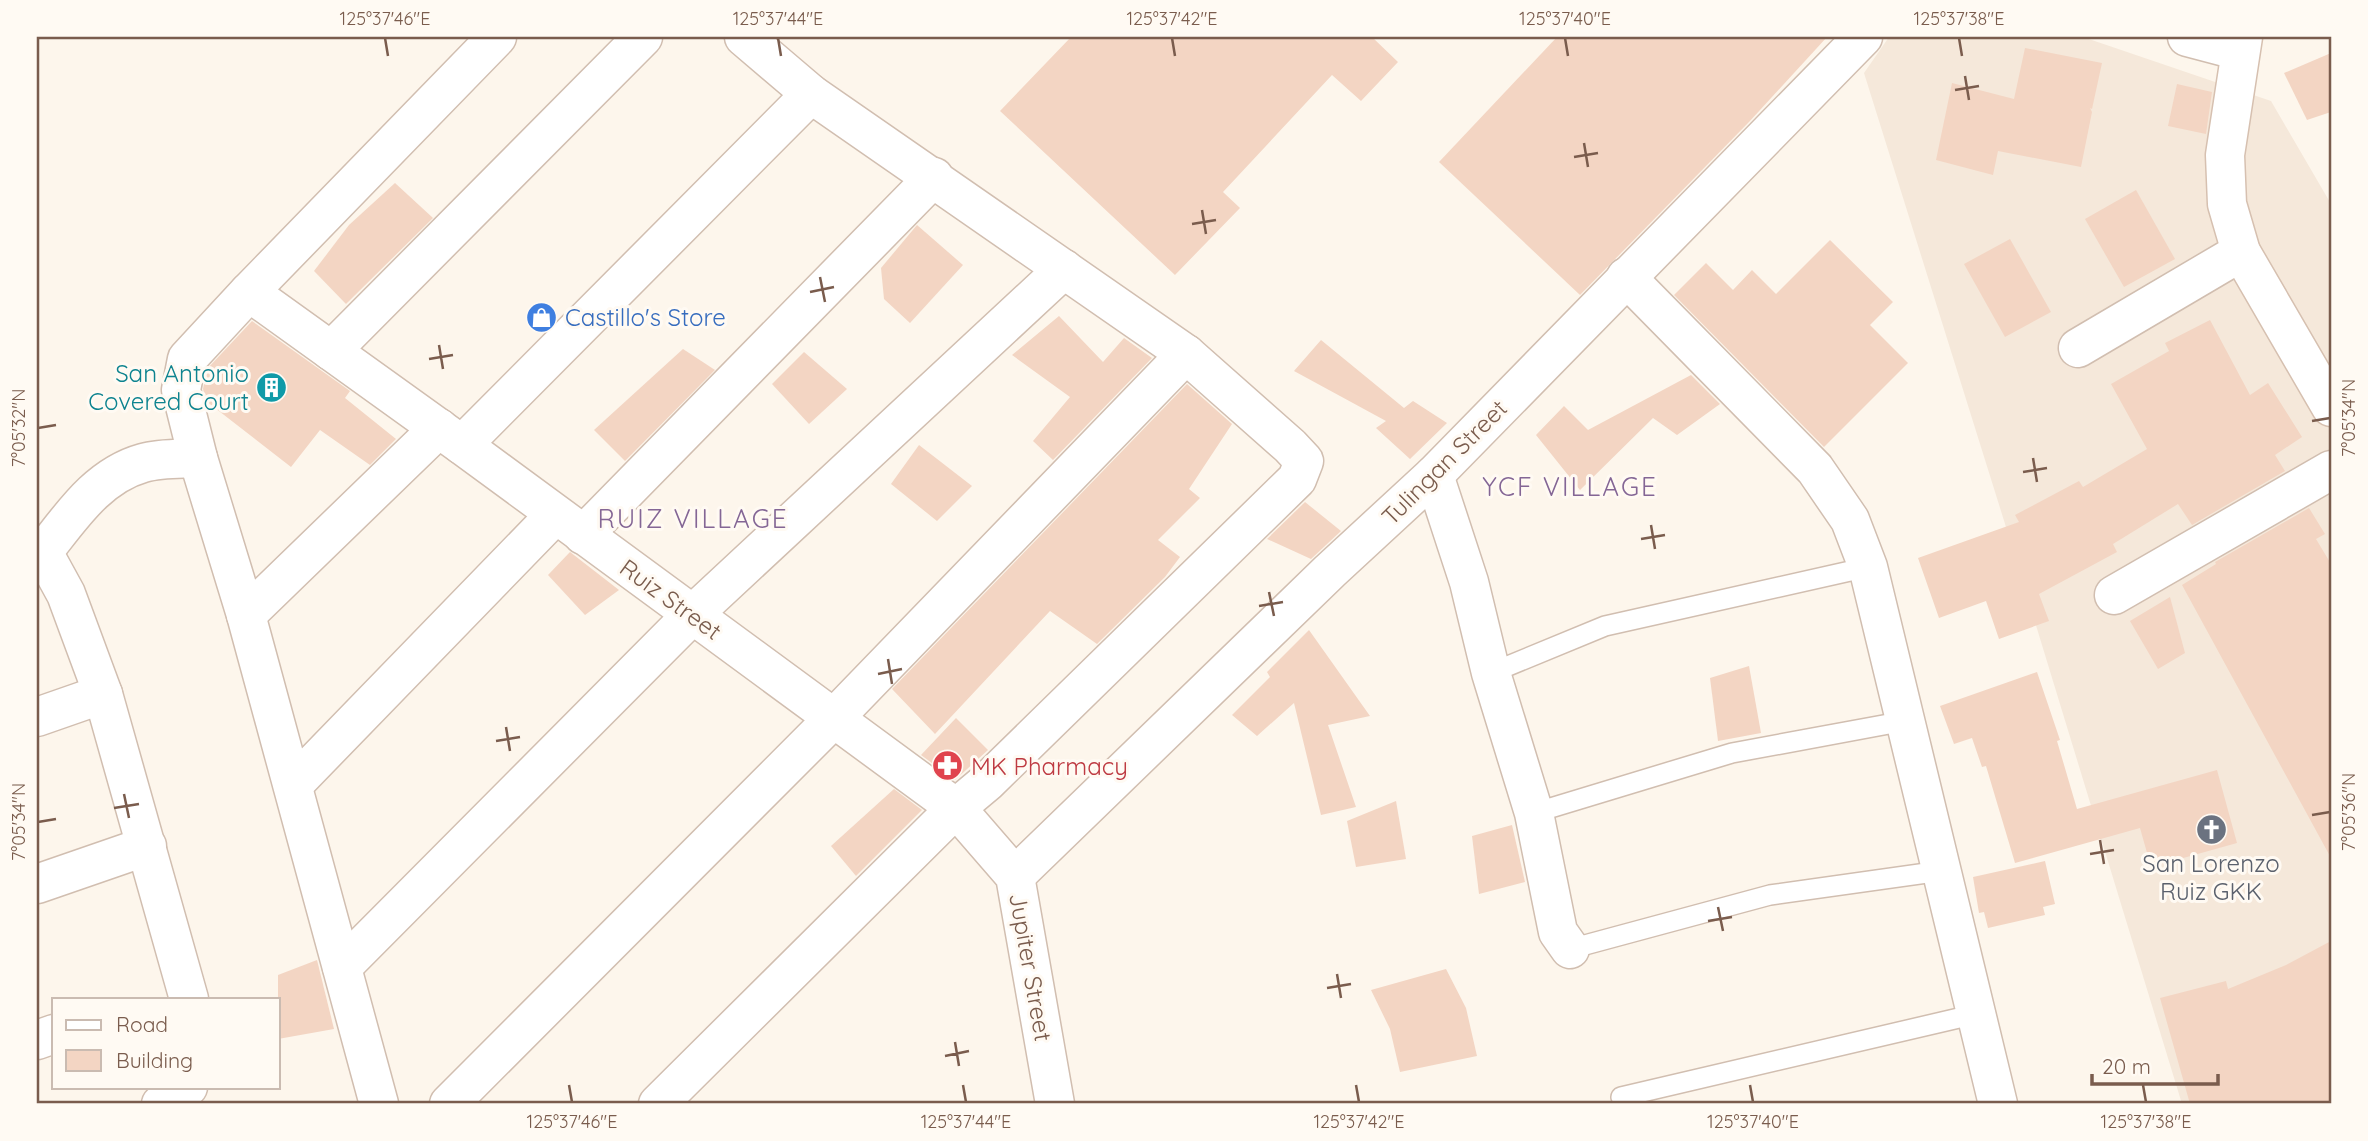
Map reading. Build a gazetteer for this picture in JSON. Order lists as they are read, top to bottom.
{
  "streets": {
    "street": ["Tulingan Street", "Ruiz Street", "Jupiter Street"]
  },
  "crossings": [
    ["Tulingan Street", "Jupiter Street"],
    ["Ruiz Street", "Jupiter Street"]
  ],
  "districts": ["YCF VILLAGE", "RUIZ VILLAGE"],
  "places": {
    "shop": ["Castillo's Store"],
    "building": ["San Antonio Covered Court"],
    "pharmacy": ["MK Pharmacy"],
    "church": ["San Lorenzo Ruiz GKK"]
  },
  "legend": ["Road", "Building"],
  "scale_bar": "20 m",
  "coordinates": [
    "125°37'46\"E",
    "125°37'44\"E",
    "125°37'42\"E",
    "125°37'40\"E",
    "125°37'38\"E",
    "7°05'34\"N",
    "7°05'32\"N",
    "7°05'36\"N"
  ]
}
